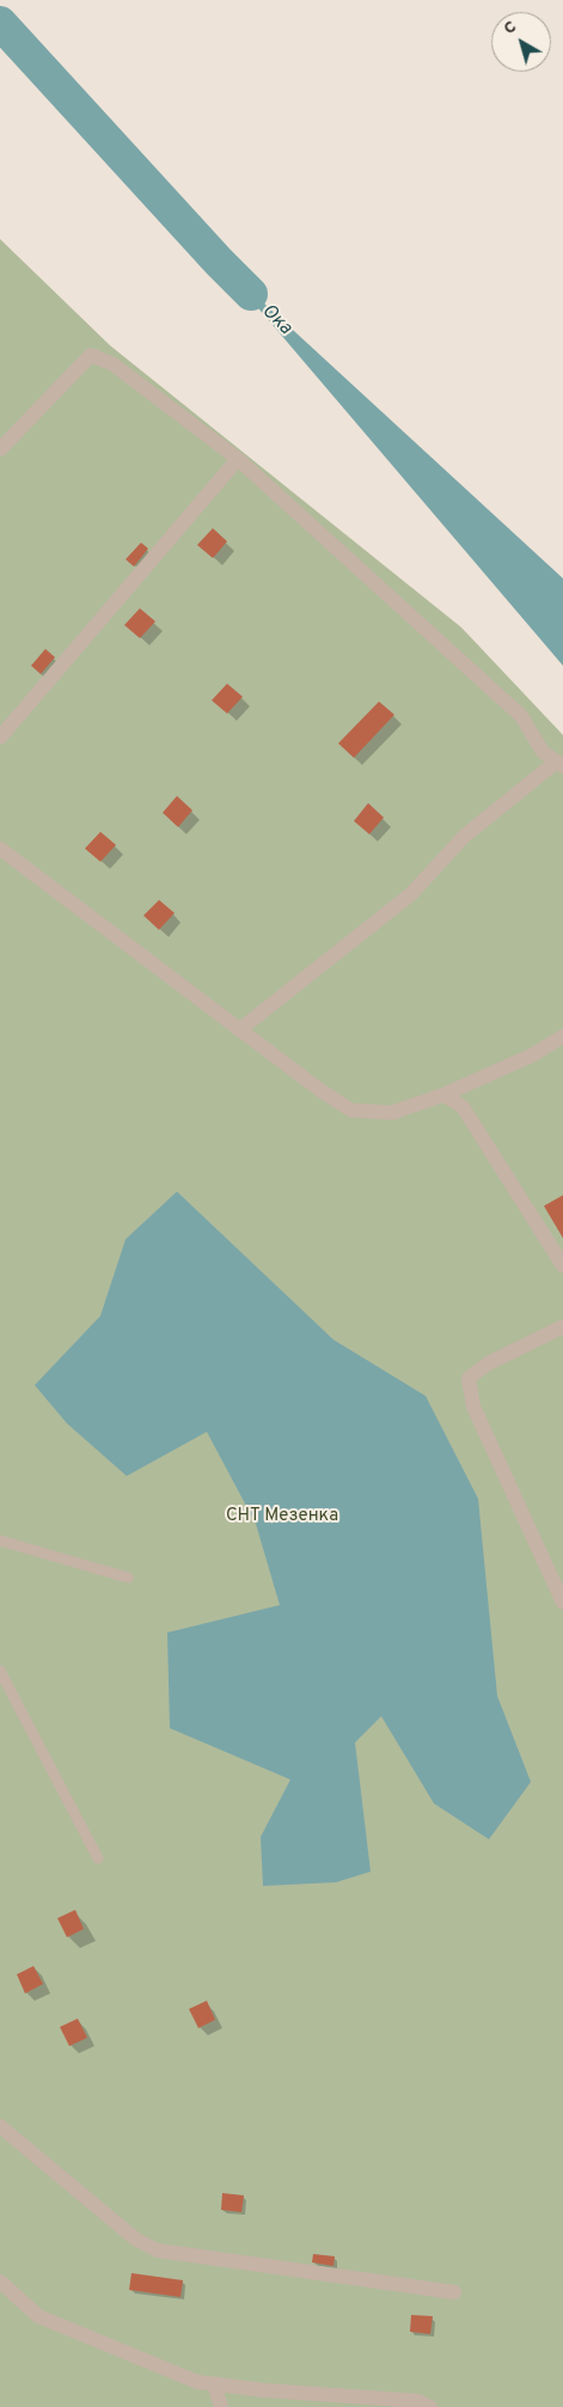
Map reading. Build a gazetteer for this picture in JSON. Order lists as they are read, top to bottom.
{
  "water": ["Ока"],
  "parks": ["СНТ Мезенка"],
  "north": "top left"
}
